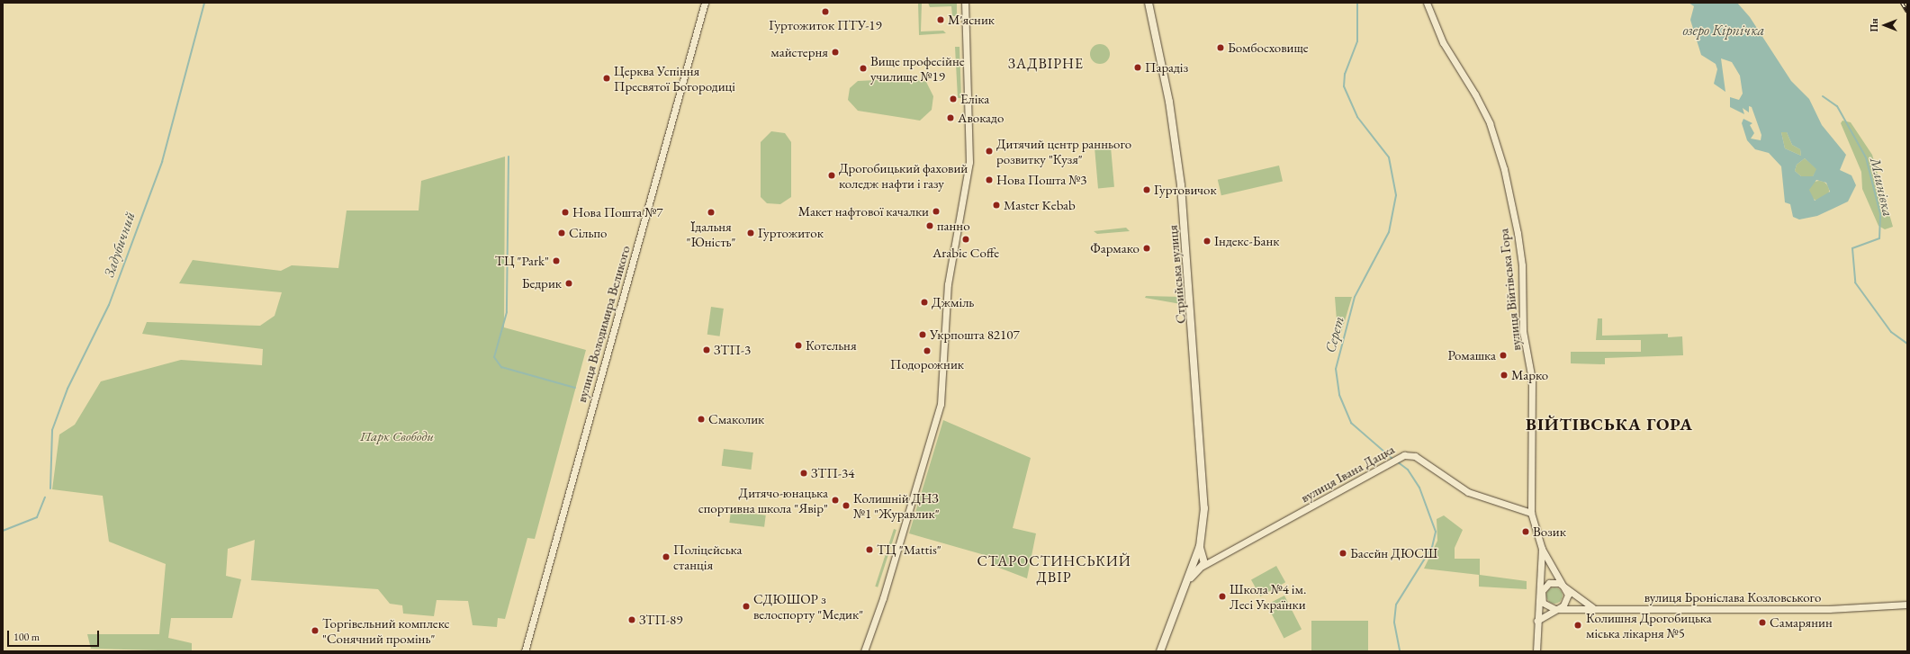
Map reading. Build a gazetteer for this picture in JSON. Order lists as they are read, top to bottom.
{
  "streets": {
    "main road": ["Стрийська вулиця"],
    "street": [
      "вулиця Війтівська Гора",
      "вулиця Володимира Великого",
      "вулиця Івана Дацка",
      "вулиця Броніслава Козловського"
    ]
  },
  "crossings": [
    ["Стрийська вулиця", "вулиця Івана Дацка"],
    ["вулиця Війтівська Гора", "вулиця Івана Дацка"],
    ["вулиця Війтівська Гора", "вулиця Броніслава Козловського"]
  ],
  "districts": ["ЗАДВІРНЕ", "ВІЙТІВСЬКА ГОРА", "СТАРОСТИНСЬКИЙ ДВІР"],
  "water": [
    "озеро Кірпічка",
    "Млинівка",
    "Задубичний",
    "Серет"
  ],
  "parks": ["Парк Свободи"],
  "places": [
    "Гуртожиток ПТУ-19",
    "М'ясник",
    "Бомбосховище",
    "майстерня",
    "Парадіз",
    "Вище професійне училище №19",
    "Церква Успіння Пресвятої Богородиці",
    "Еліка",
    "Авокадо",
    "Дитячий центр раннього розвитку \"Кузя\"",
    "Дрогобицький фаховий коледж нафти і газу",
    "Нова Пошта №3",
    "Гуртовичок",
    "Master Kebab",
    "Макет нафтової качалки",
    "Нова Пошта №7",
    "Їдальня \"Юність\"",
    "панно",
    "Сільпо",
    "Гуртожиток",
    "Arabic Coffe",
    "Індекс-Банк",
    "Фармако",
    "ТЦ \"Park\"",
    "Бедрик",
    "Джміль",
    "Укрпошта 82107",
    "Котельня",
    "ЗТП-3",
    "Подорожник",
    "Ромашка",
    "Марко",
    "Смаколик",
    "ЗТП-34",
    "Дитячо-юнацька спортивна школа \"Явір\"",
    "Колишній ДНЗ №1 \"Журавлик\"",
    "Возик",
    "ТЦ \"Mattis\"",
    "Басейн ДЮСШ",
    "Поліцейська станція",
    "Школа №4 ім. Лесі Українки",
    "СДЮШОР з велоспорту \"Медик\"",
    "ЗТП-89",
    "Самарянин",
    "Колишня Дрогобицька міська лікарня №5",
    "Торгівельний комплекс \"Сонячний промінь\""
  ],
  "scale_bar": "100 m",
  "north": "left"
}
